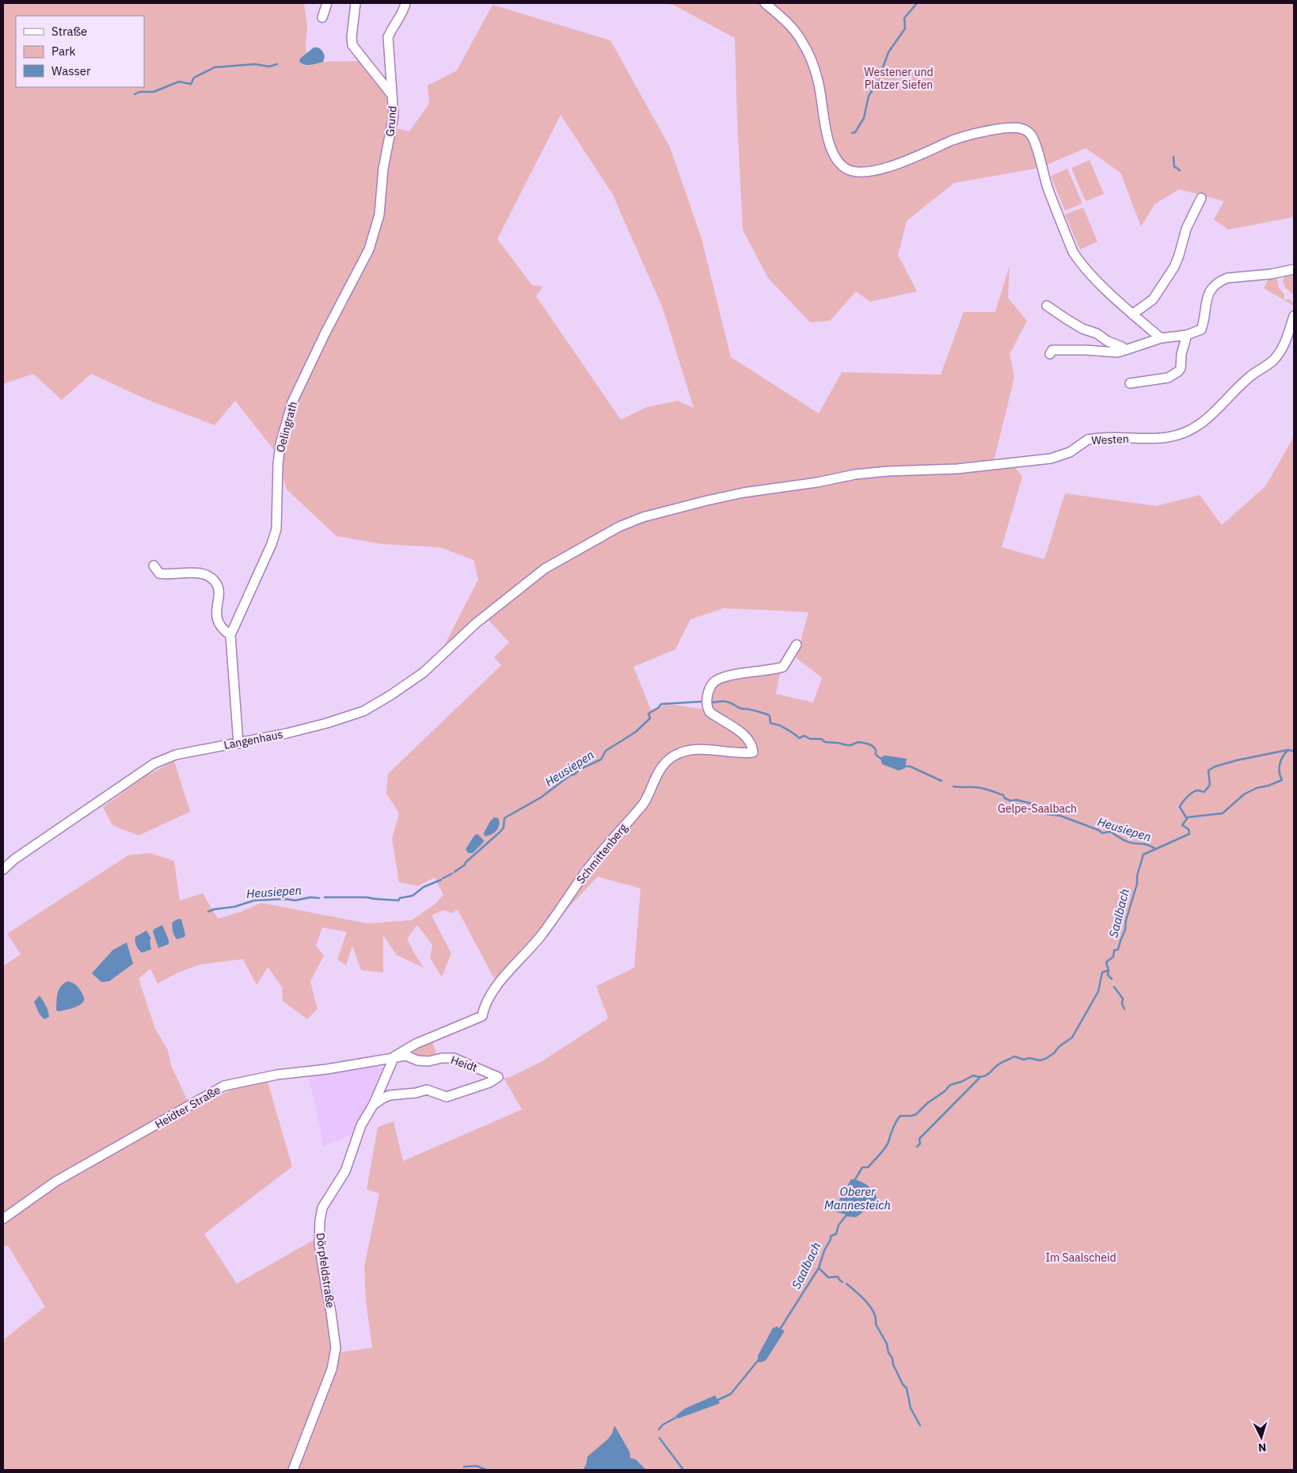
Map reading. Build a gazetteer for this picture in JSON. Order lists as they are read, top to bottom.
{
  "streets": {
    "street": [
      "Grund",
      "Oelingrath",
      "Westen",
      "Langenhaus",
      "Schmittenberg",
      "Heidt",
      "Heidter Straße",
      "Dörpfeldstraße"
    ]
  },
  "crossings": [
    ["Grund", "Oelingrath"],
    ["Oelingrath", "Langenhaus"],
    ["Westen", "Langenhaus"],
    ["Schmittenberg", "Heidt"],
    ["Schmittenberg", "Heidter Straße"],
    ["Schmittenberg", "Dörpfeldstraße"],
    ["Heidt", "Heidter Straße"],
    ["Heidt", "Dörpfeldstraße"],
    ["Heidter Straße", "Dörpfeldstraße"]
  ],
  "water": ["Heusiepen", "Saalbach", "Oberer Mannesteich"],
  "parks": ["Westener und Platzer Siefen", "Gelpe-Saalbach", "Im Saalscheid"],
  "legend": ["Straße", "Park", "Wasser"],
  "north": "bottom"
}
